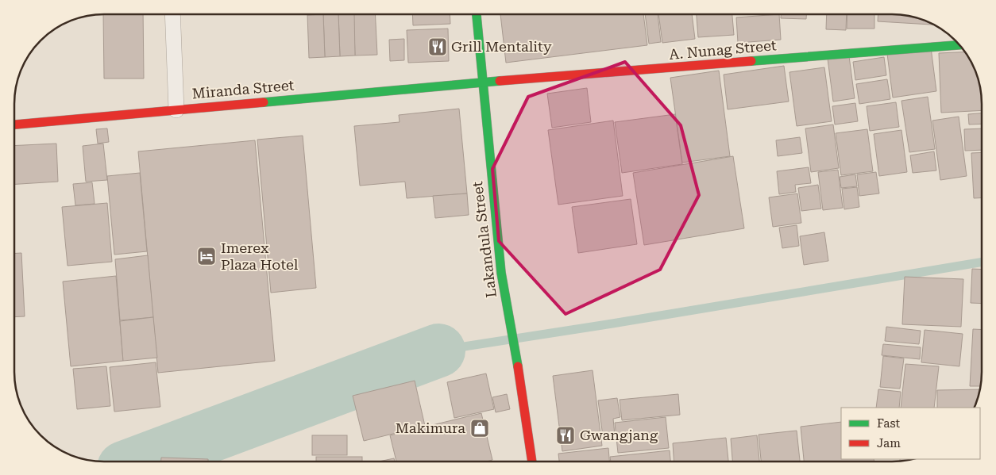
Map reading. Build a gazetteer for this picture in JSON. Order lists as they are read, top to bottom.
{
  "streets": {
    "main road": ["A. Nunag Street", "Miranda Street", "Lakandula Street"]
  },
  "crossings": [
    ["A. Nunag Street", "Miranda Street"],
    ["A. Nunag Street", "Lakandula Street"],
    ["Miranda Street", "Lakandula Street"]
  ],
  "places": {
    "restaurant": ["Grill Mentality", "Gwangjang"],
    "hotel": ["Imerex Plaza Hotel"],
    "shop": ["Makimura"]
  },
  "legend": ["Fast", "Jam"]
}
